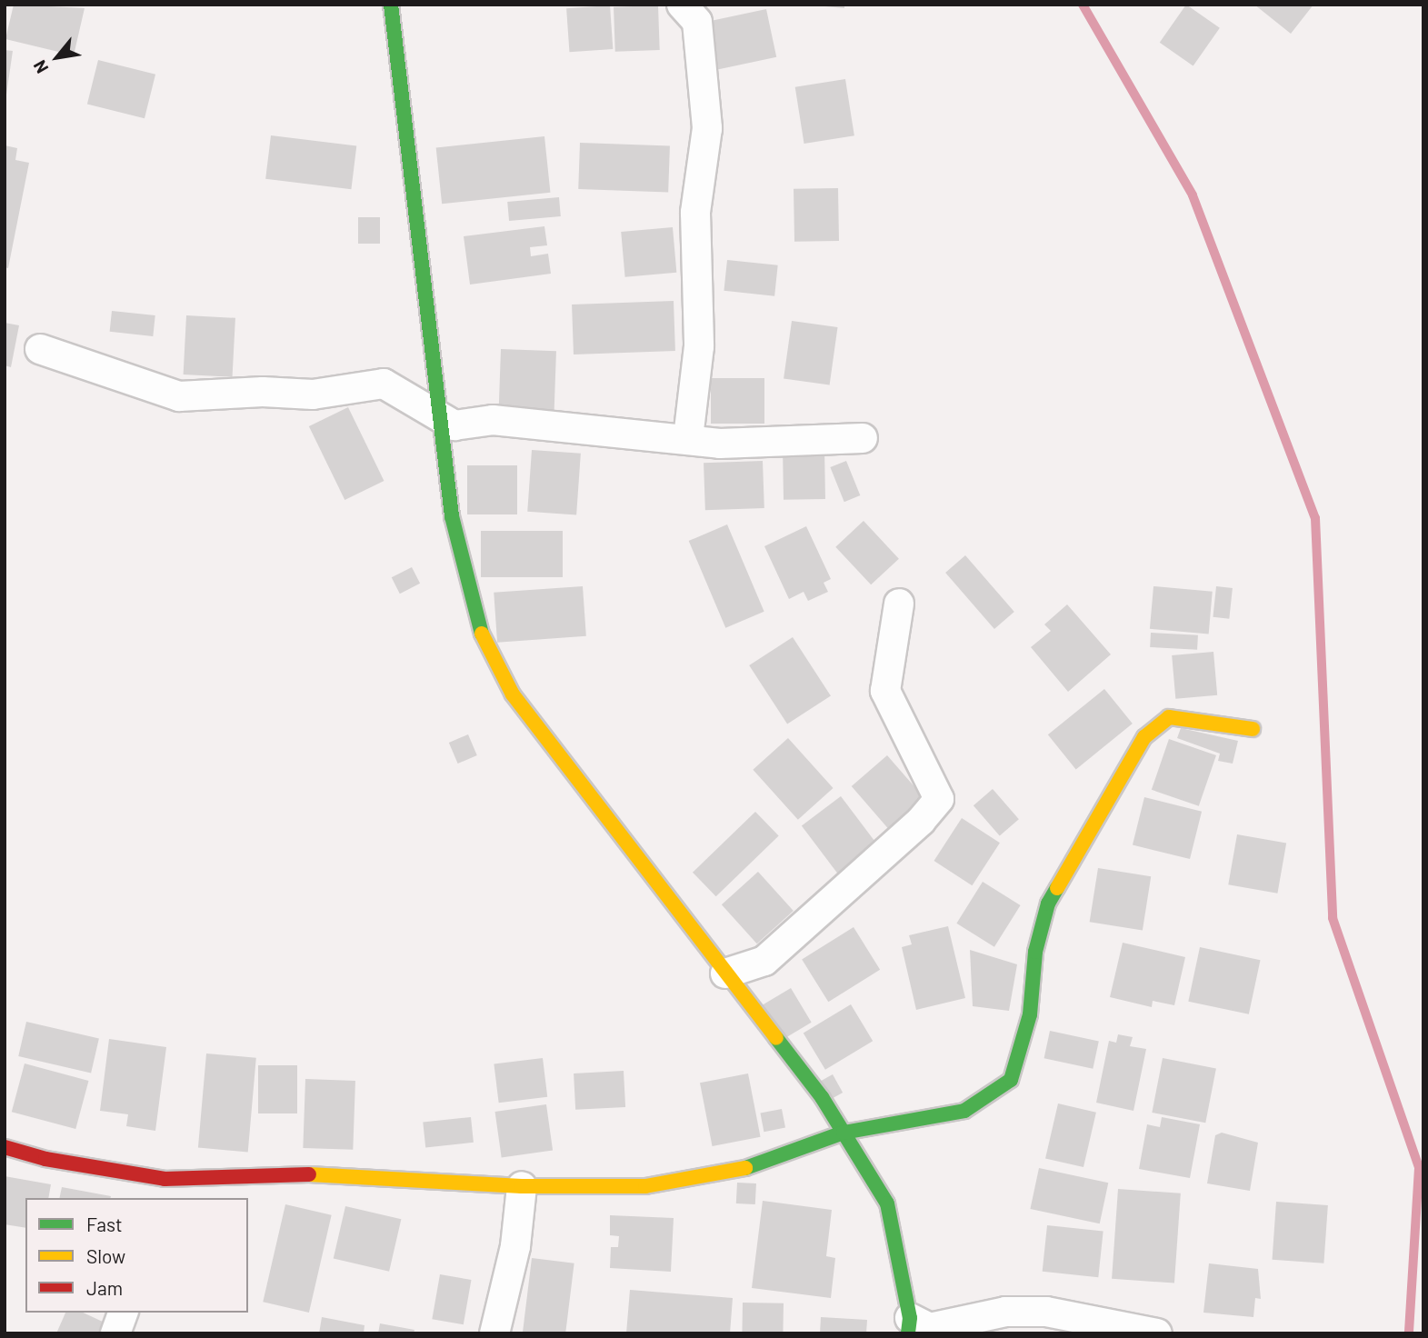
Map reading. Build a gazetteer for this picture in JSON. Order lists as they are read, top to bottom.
{
  "legend": ["Fast", "Slow", "Jam"],
  "north": "bottom left"
}
